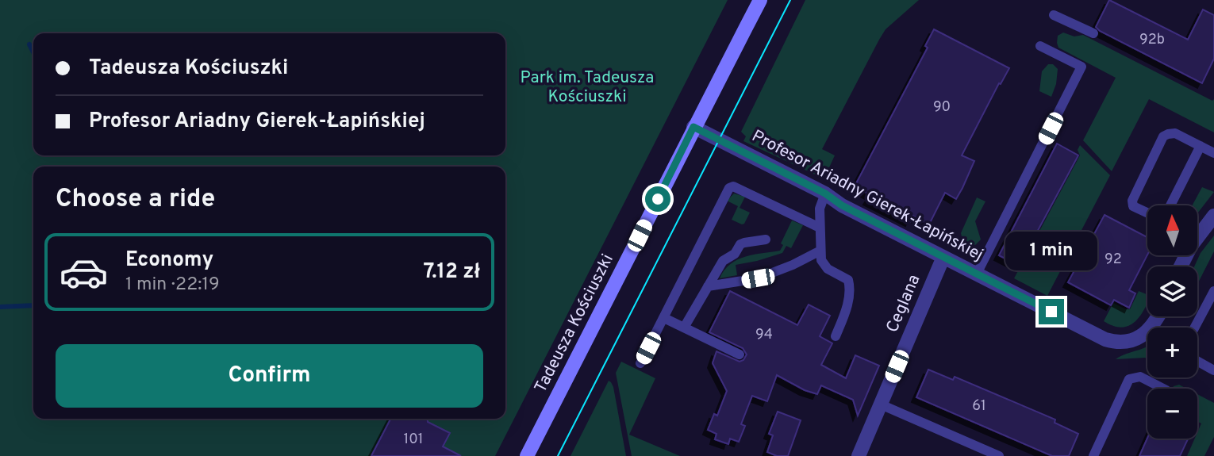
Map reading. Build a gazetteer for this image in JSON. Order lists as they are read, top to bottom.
{
  "streets": {
    "street": ["Profesor Ariadny Gierek-Łapińskiej", "Ceglana", "Tadeusza Kościuszki"]
  },
  "crossings": [
    ["Profesor Ariadny Gierek-Łapińskiej", "Ceglana"],
    ["Profesor Ariadny Gierek-Łapińskiej", "Tadeusza Kościuszki"]
  ],
  "parks": ["Park im. Tadeusza Kościuszki"],
  "house_numbers": [
    "92b",
    "90",
    "92",
    "94",
    "61",
    "101"
  ],
  "north": "top",
  "page": {
    "banner": ["Tadeusza Kościuszki", "Profesor Ariadny Gierek-Łapińskiej"],
    "heading": "Choose a ride",
    "map_buttons": ["+", "−"],
    "bubble": "1 min",
    "list": [
      {
        "name": "Economy",
        "note": "1 min · 22:19",
        "value": "7.12 zł"
      }
    ],
    "buttons": "Confirm"
  }
}
